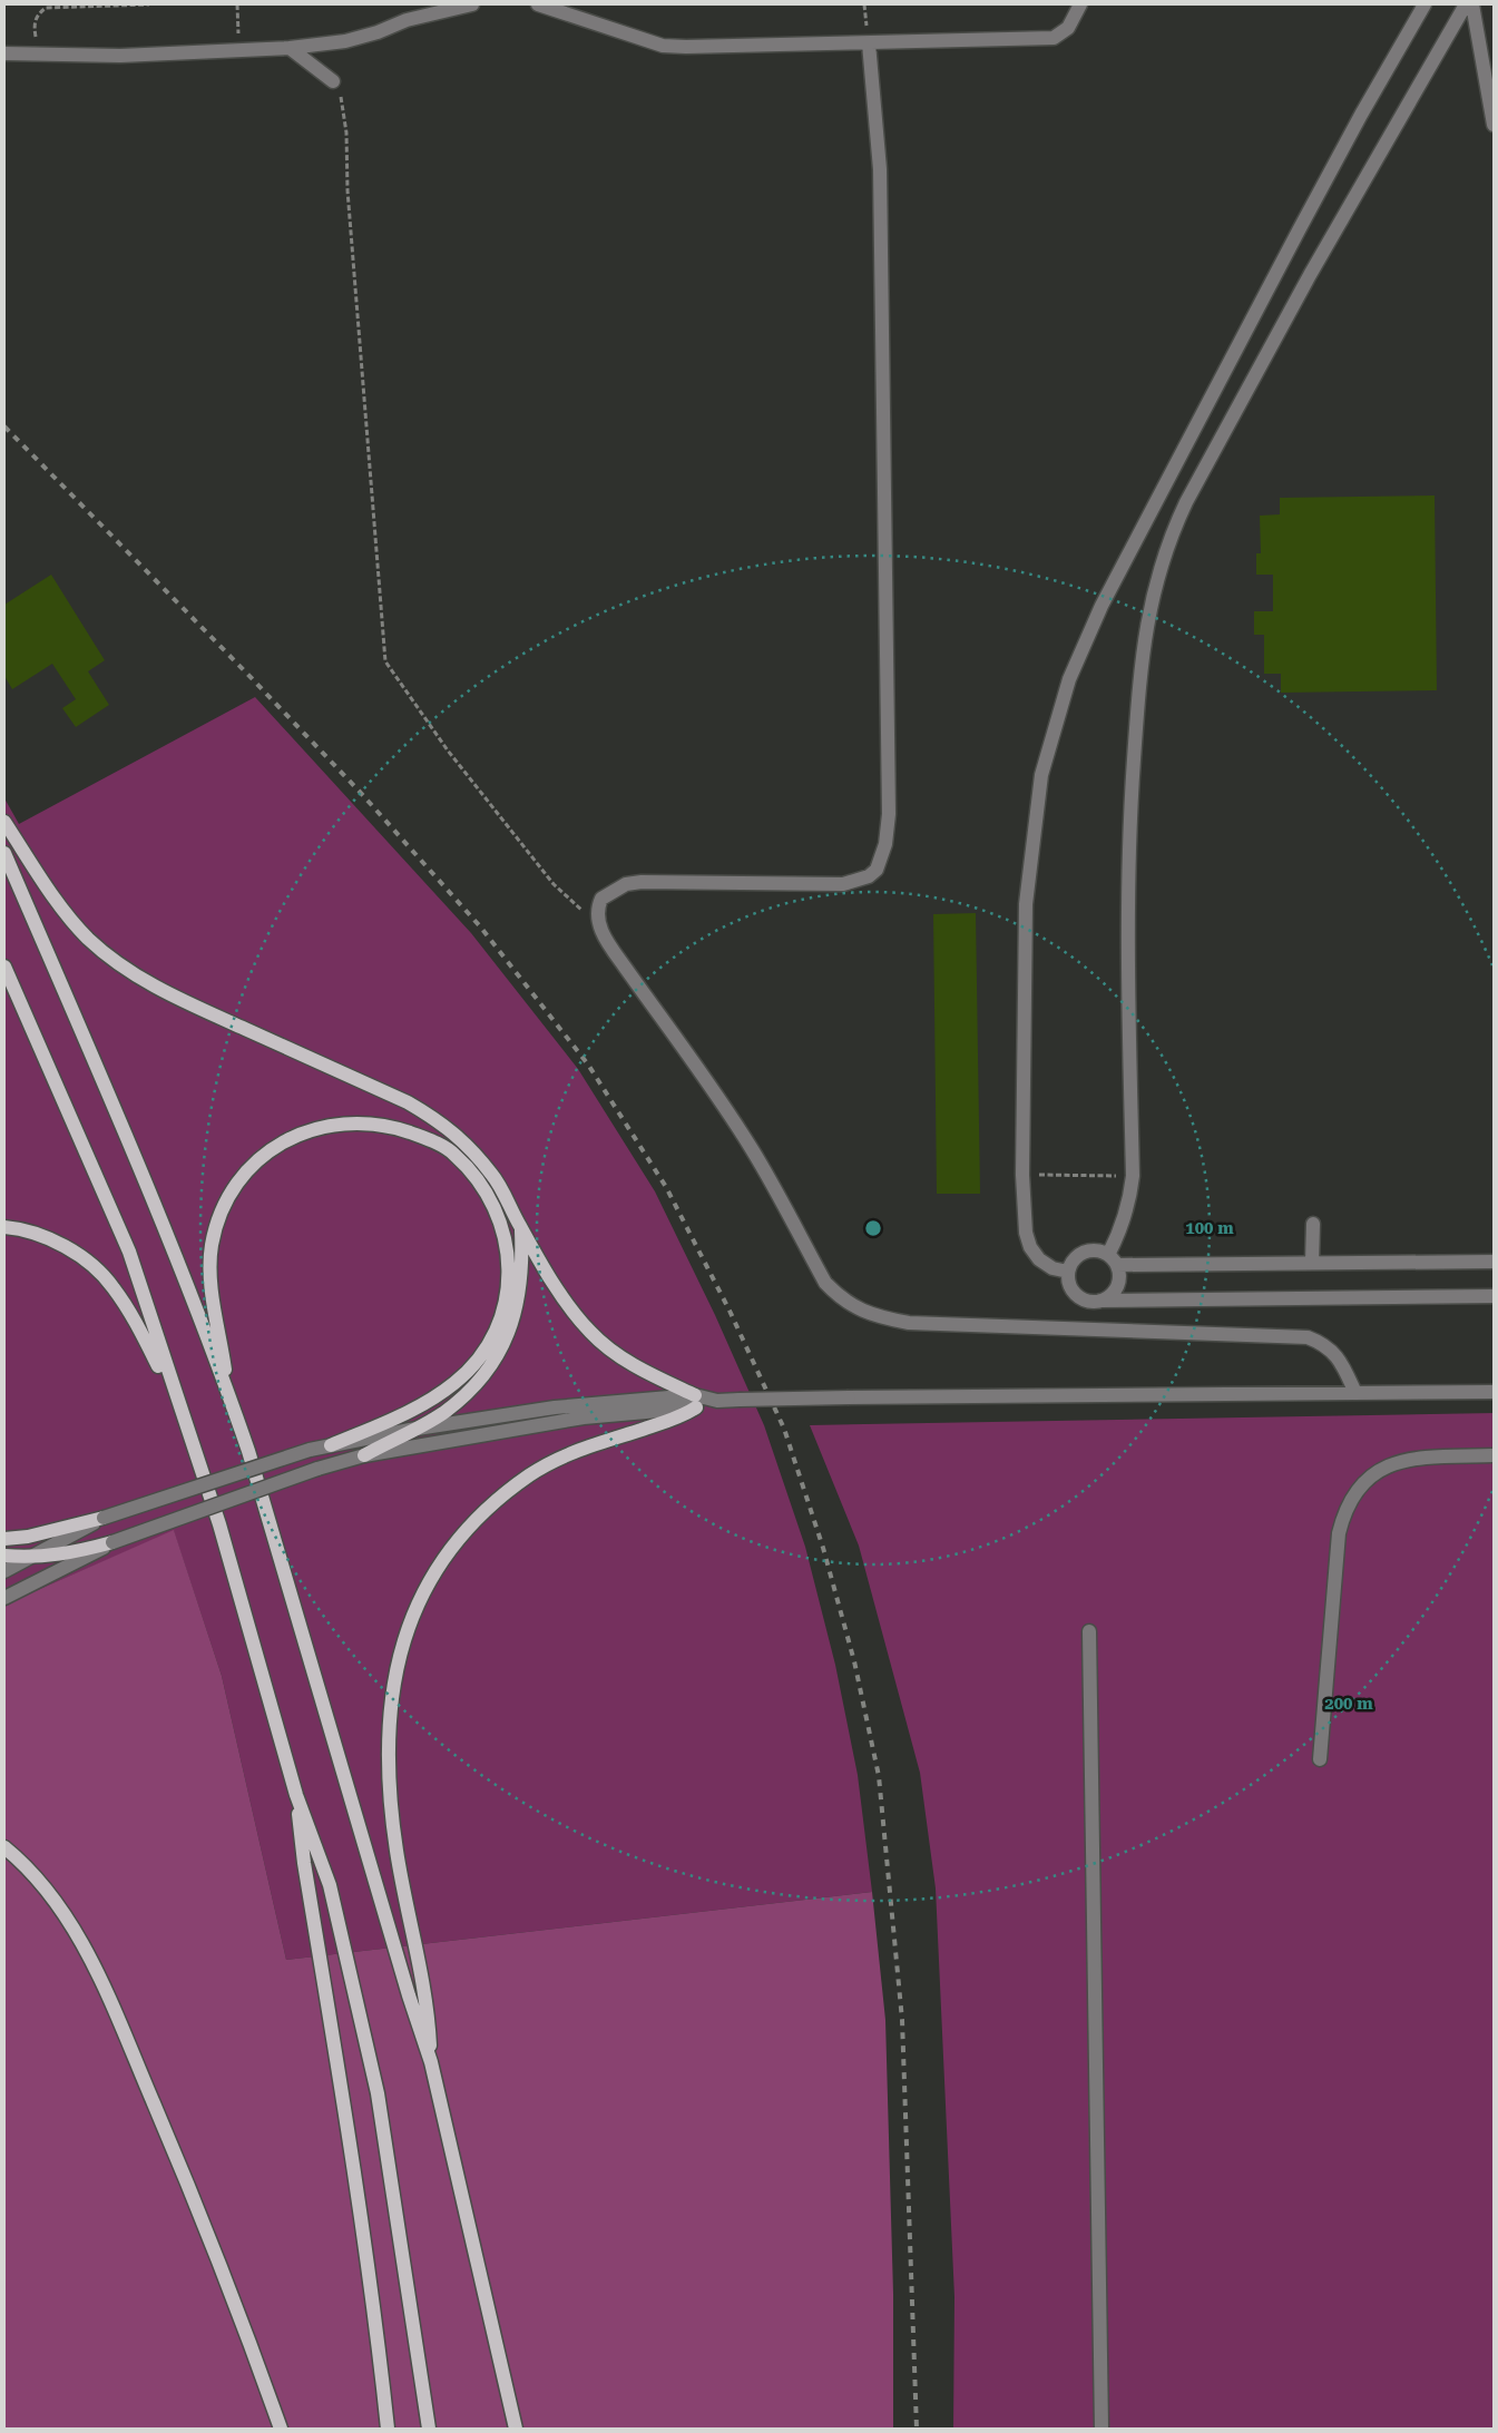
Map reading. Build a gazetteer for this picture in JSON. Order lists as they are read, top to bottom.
{
  "rings": ["100 m", "200 m"]
}
